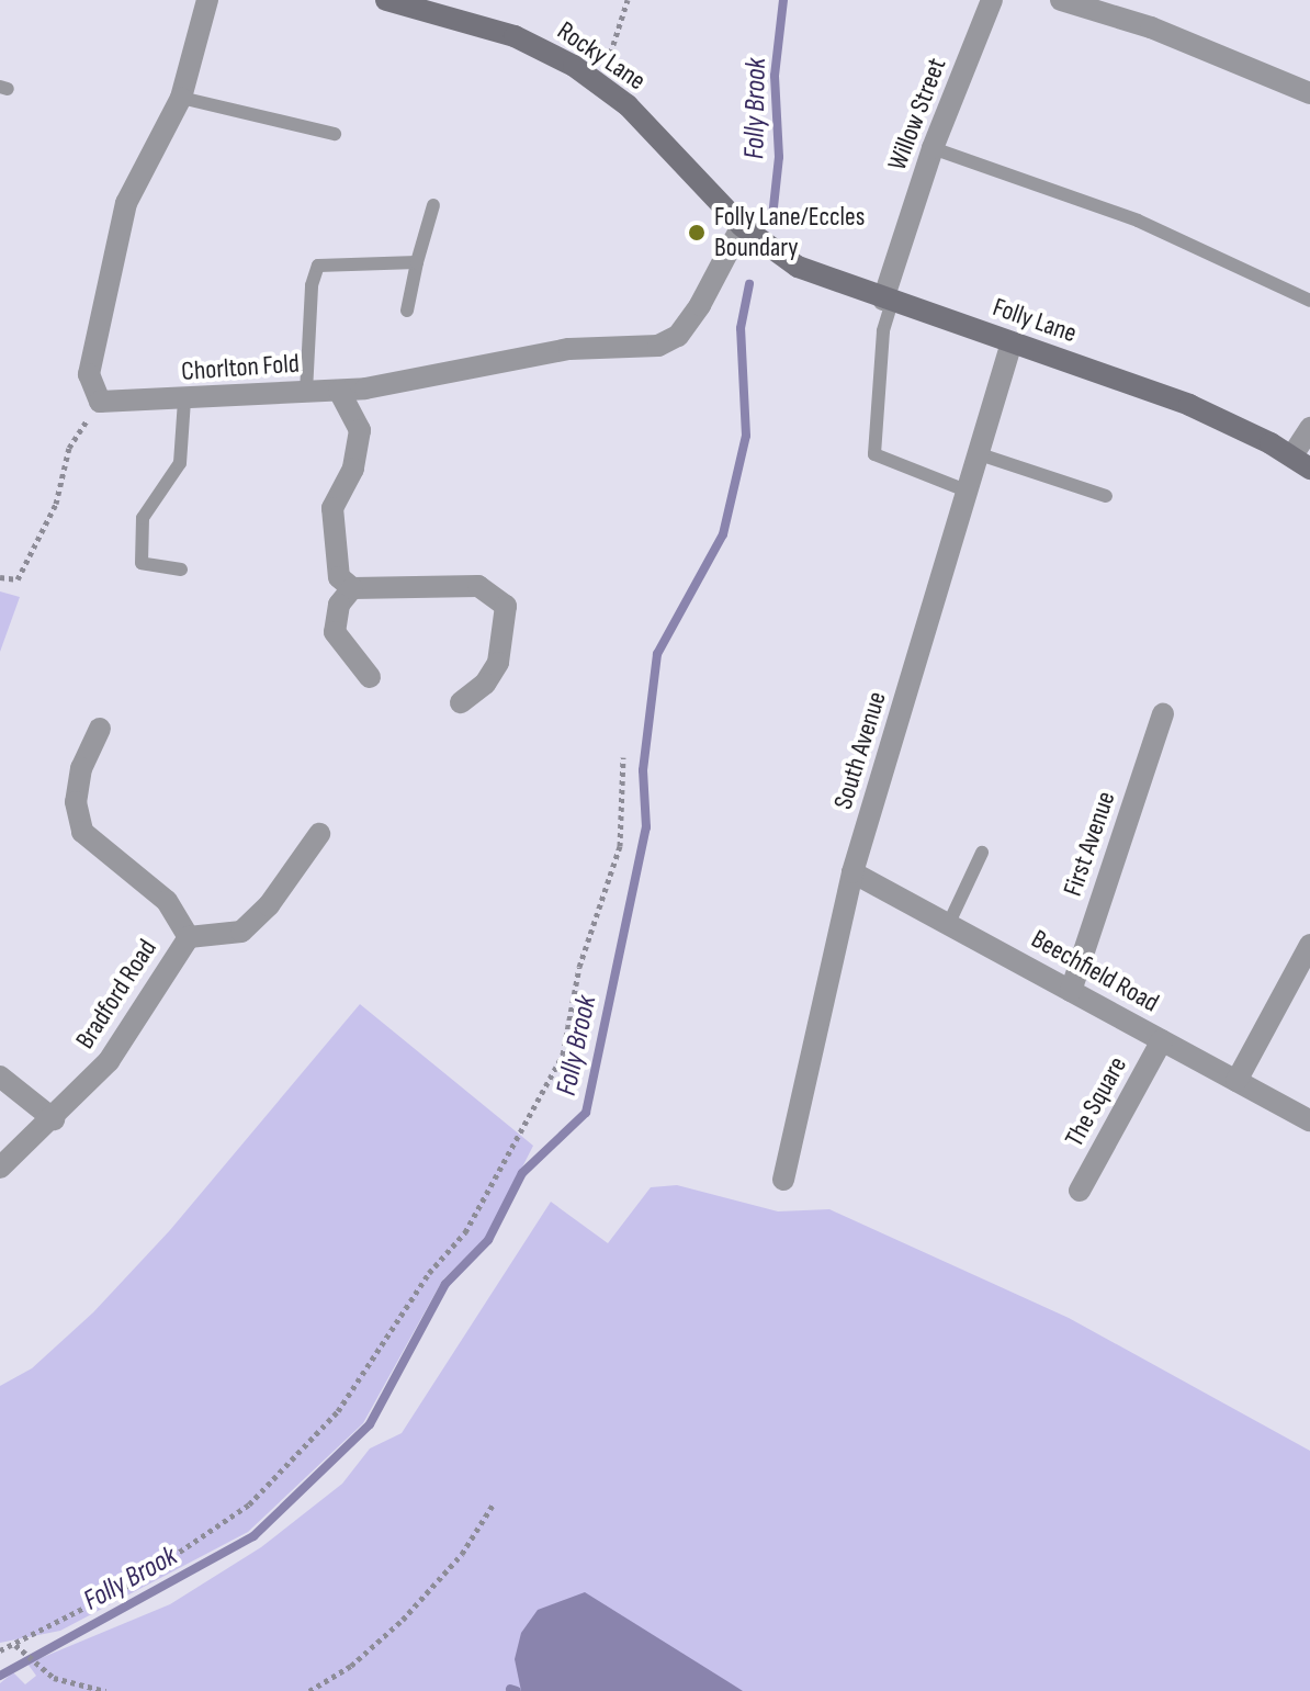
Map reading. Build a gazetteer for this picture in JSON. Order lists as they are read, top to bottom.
{
  "streets": {
    "main road": ["Rocky Lane", "Folly Lane"],
    "street": [
      "Willow Street",
      "Chorlton Fold",
      "South Avenue",
      "First Avenue",
      "Beechfield Road",
      "Bradford Road",
      "The Square"
    ]
  },
  "crossings": [
    ["Rocky Lane", "Folly Lane"],
    ["Rocky Lane", "Chorlton Fold"],
    ["Willow Street", "Folly Lane"],
    ["Folly Lane", "Chorlton Fold"],
    ["Folly Lane", "South Avenue"],
    ["South Avenue", "Beechfield Road"],
    ["First Avenue", "Beechfield Road"],
    ["Beechfield Road", "The Square"]
  ],
  "water": ["Folly Brook"],
  "places": ["Folly Lane/Eccles Boundary"]
}
